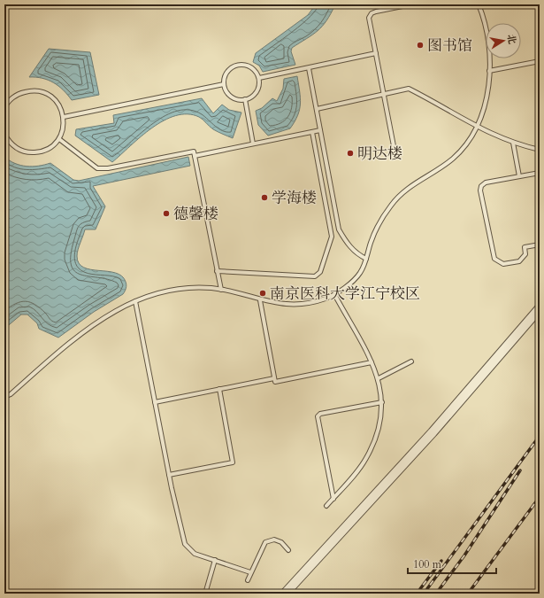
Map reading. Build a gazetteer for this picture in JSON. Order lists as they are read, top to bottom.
{
  "places": [
    "图书馆",
    "明达楼",
    "学海楼",
    "德馨楼",
    "南京医科大学江宁校区"
  ],
  "scale_bar": "100 m",
  "north": "right"
}
